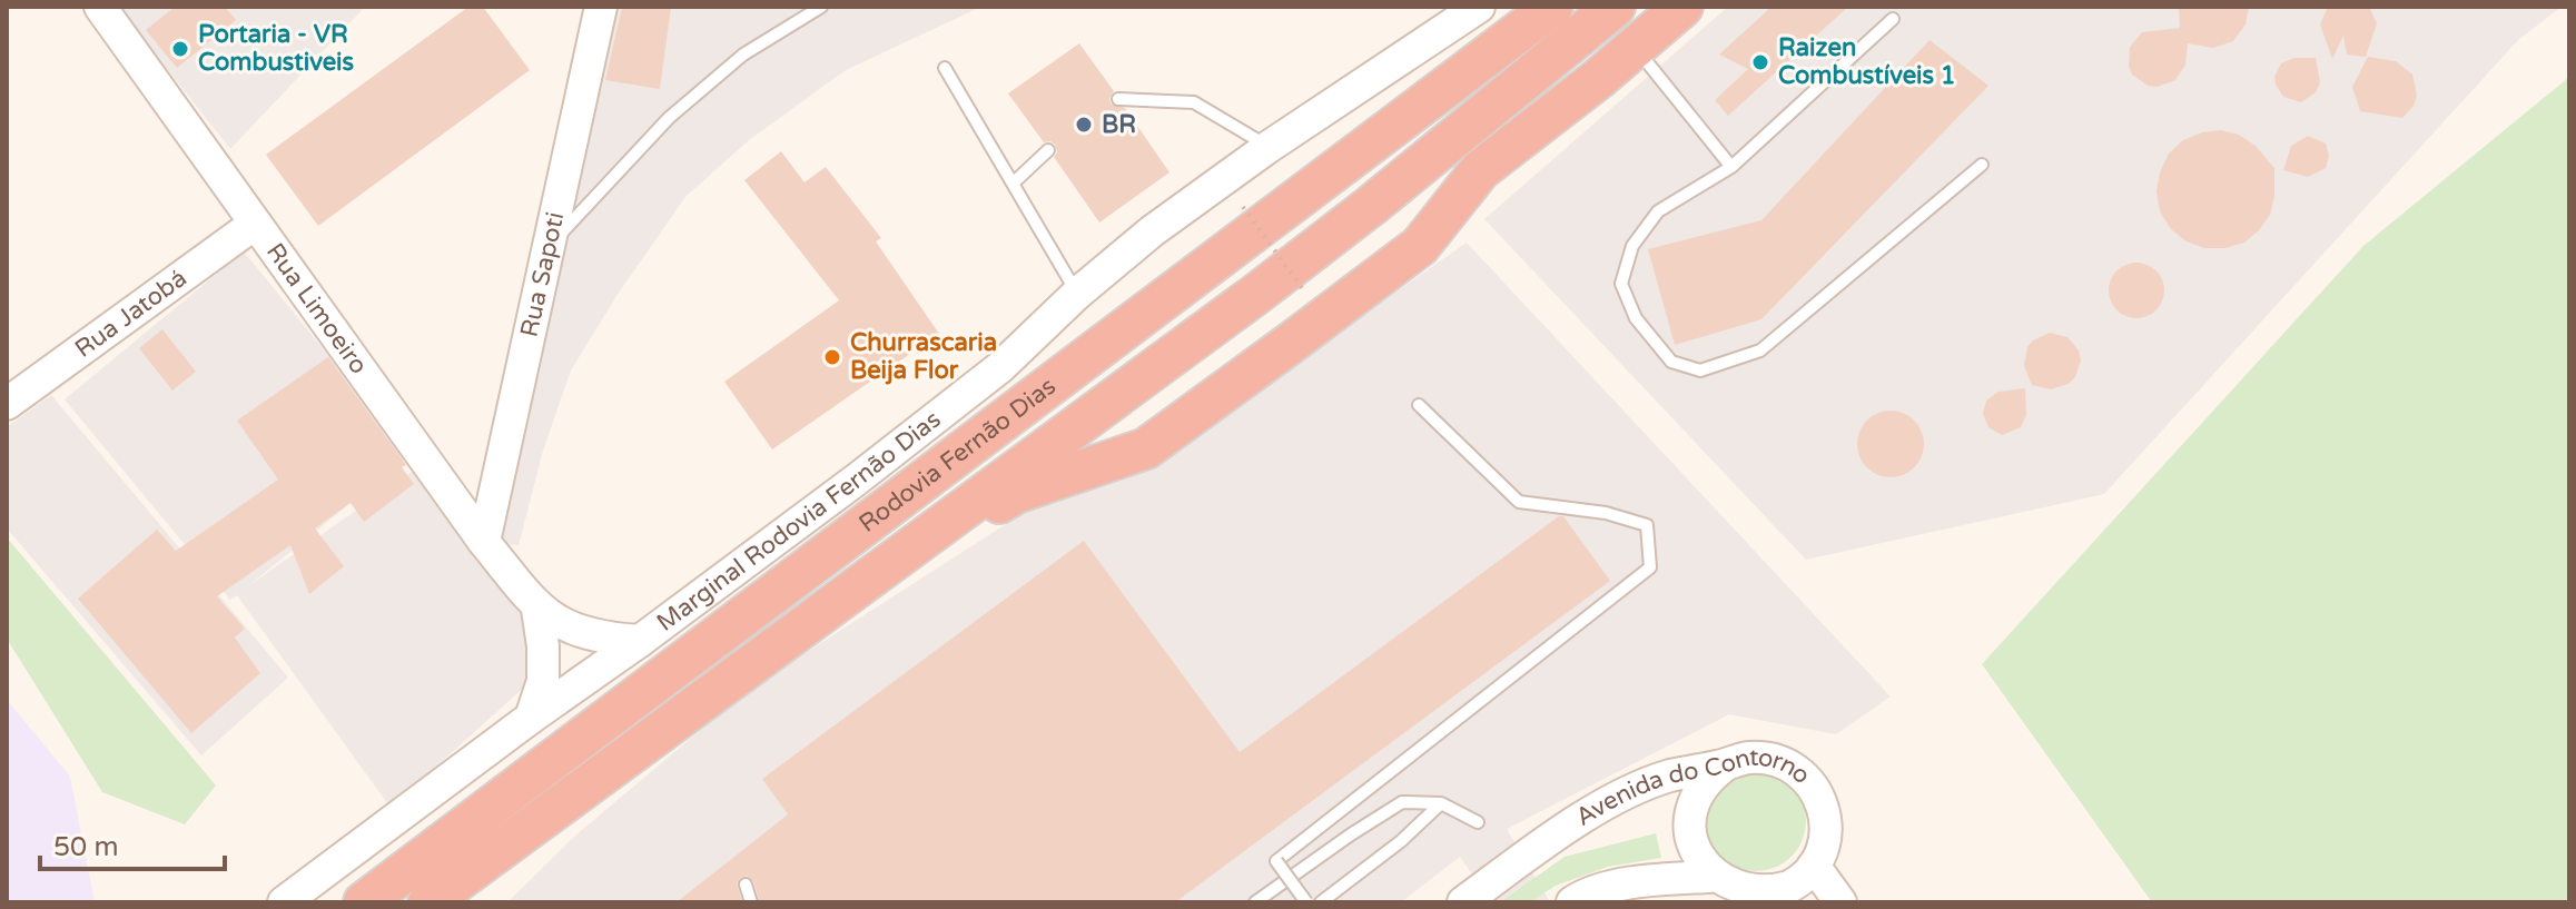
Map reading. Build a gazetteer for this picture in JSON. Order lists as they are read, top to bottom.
{
  "streets": {
    "highway": ["Rodovia Fernão Dias"],
    "street": [
      "Rua Sapoti",
      "Rua Limoeiro",
      "Rua Jatobá",
      "Marginal Rodovia Fernão Dias",
      "Avenida do Contorno"
    ]
  },
  "crossings": [
    ["Rua Sapoti", "Rua Limoeiro"],
    ["Rua Limoeiro", "Rua Jatobá"],
    ["Rua Limoeiro", "Marginal Rodovia Fernão Dias"]
  ],
  "places": [
    "Portaria - VR Combustiveis",
    "Raizen Combustíveis 1",
    "BR",
    "Churrascaria Beija Flor"
  ],
  "scale_bar": "50 m"
}
